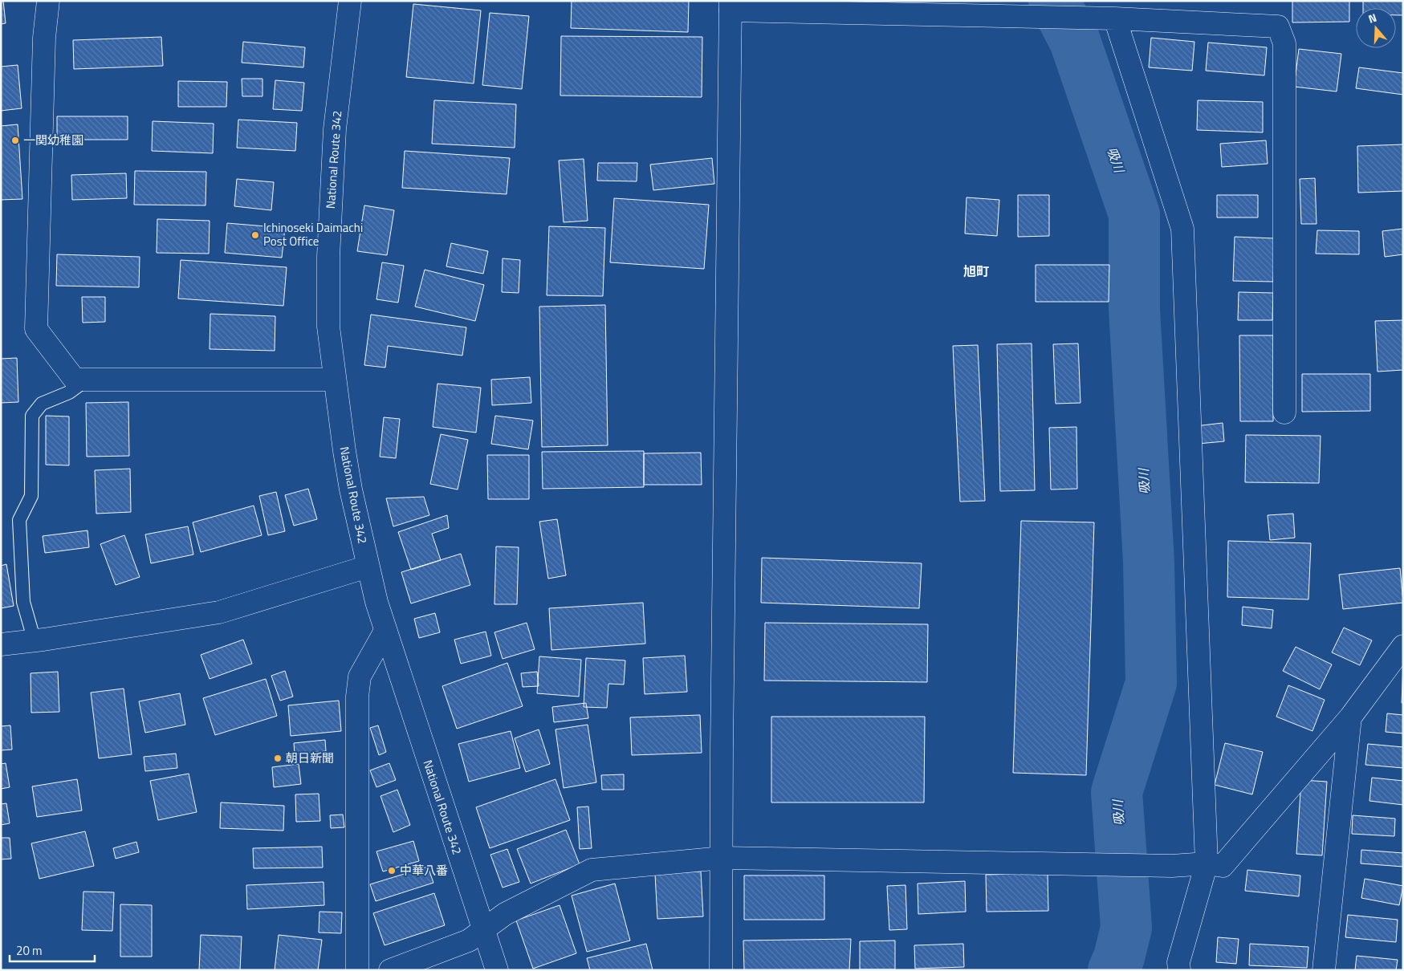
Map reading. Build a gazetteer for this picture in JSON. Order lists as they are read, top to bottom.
{
  "streets": {
    "main road": ["National Route 342"]
  },
  "districts": ["旭町"],
  "water": ["吸川"],
  "places": [
    "一関幼稚園",
    "Ichinoseki Daimachi Post Office",
    "朝日新聞",
    "中華八番"
  ],
  "scale_bar": "20 m",
  "north": "top"
}
